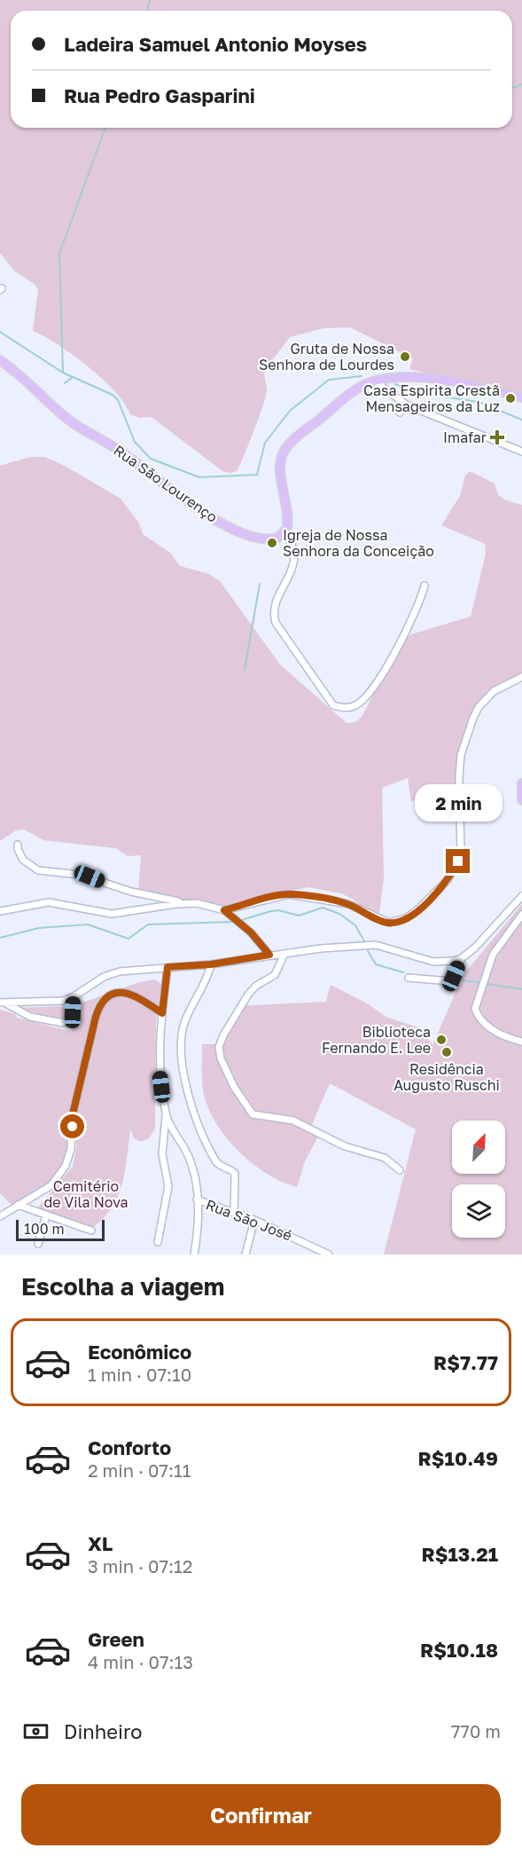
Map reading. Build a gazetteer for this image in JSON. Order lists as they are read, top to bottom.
{
  "streets": {
    "main road": ["Rua São Lourenço"],
    "street": ["Rua São José"]
  },
  "parks": ["Cemitério de Vila Nova"],
  "places": {
    "other": [
      "Gruta de Nossa Senhora de Lourdes",
      "Casa Espirita Crestã Mensageiros da Luz",
      "Igreja de Nossa Senhora da Conceição",
      "Biblioteca Fernando E. Lee",
      "Residência Augusto Ruschi"
    ],
    "health": ["Imafar"]
  },
  "scale_bar": "100 m",
  "north": "top right",
  "page": {
    "banner": ["Ladeira Samuel Antonio Moyses", "Rua Pedro Gasparini"],
    "bubble": "2 min",
    "scale": "100 m",
    "heading": "Escolha a viagem",
    "list": [
      {
        "name": "Econômico",
        "note": "1 min · 07:10",
        "value": "R$7.77"
      },
      {
        "name": "Conforto",
        "note": "2 min · 07:11",
        "value": "R$10.49"
      },
      {
        "name": "XL",
        "note": "3 min · 07:12",
        "value": "R$13.21"
      },
      {
        "name": "Green",
        "note": "4 min · 07:13",
        "value": "R$10.18"
      }
    ],
    "pay": ["Dinheiro", "770 m"],
    "buttons": "Confirmar"
  }
}
